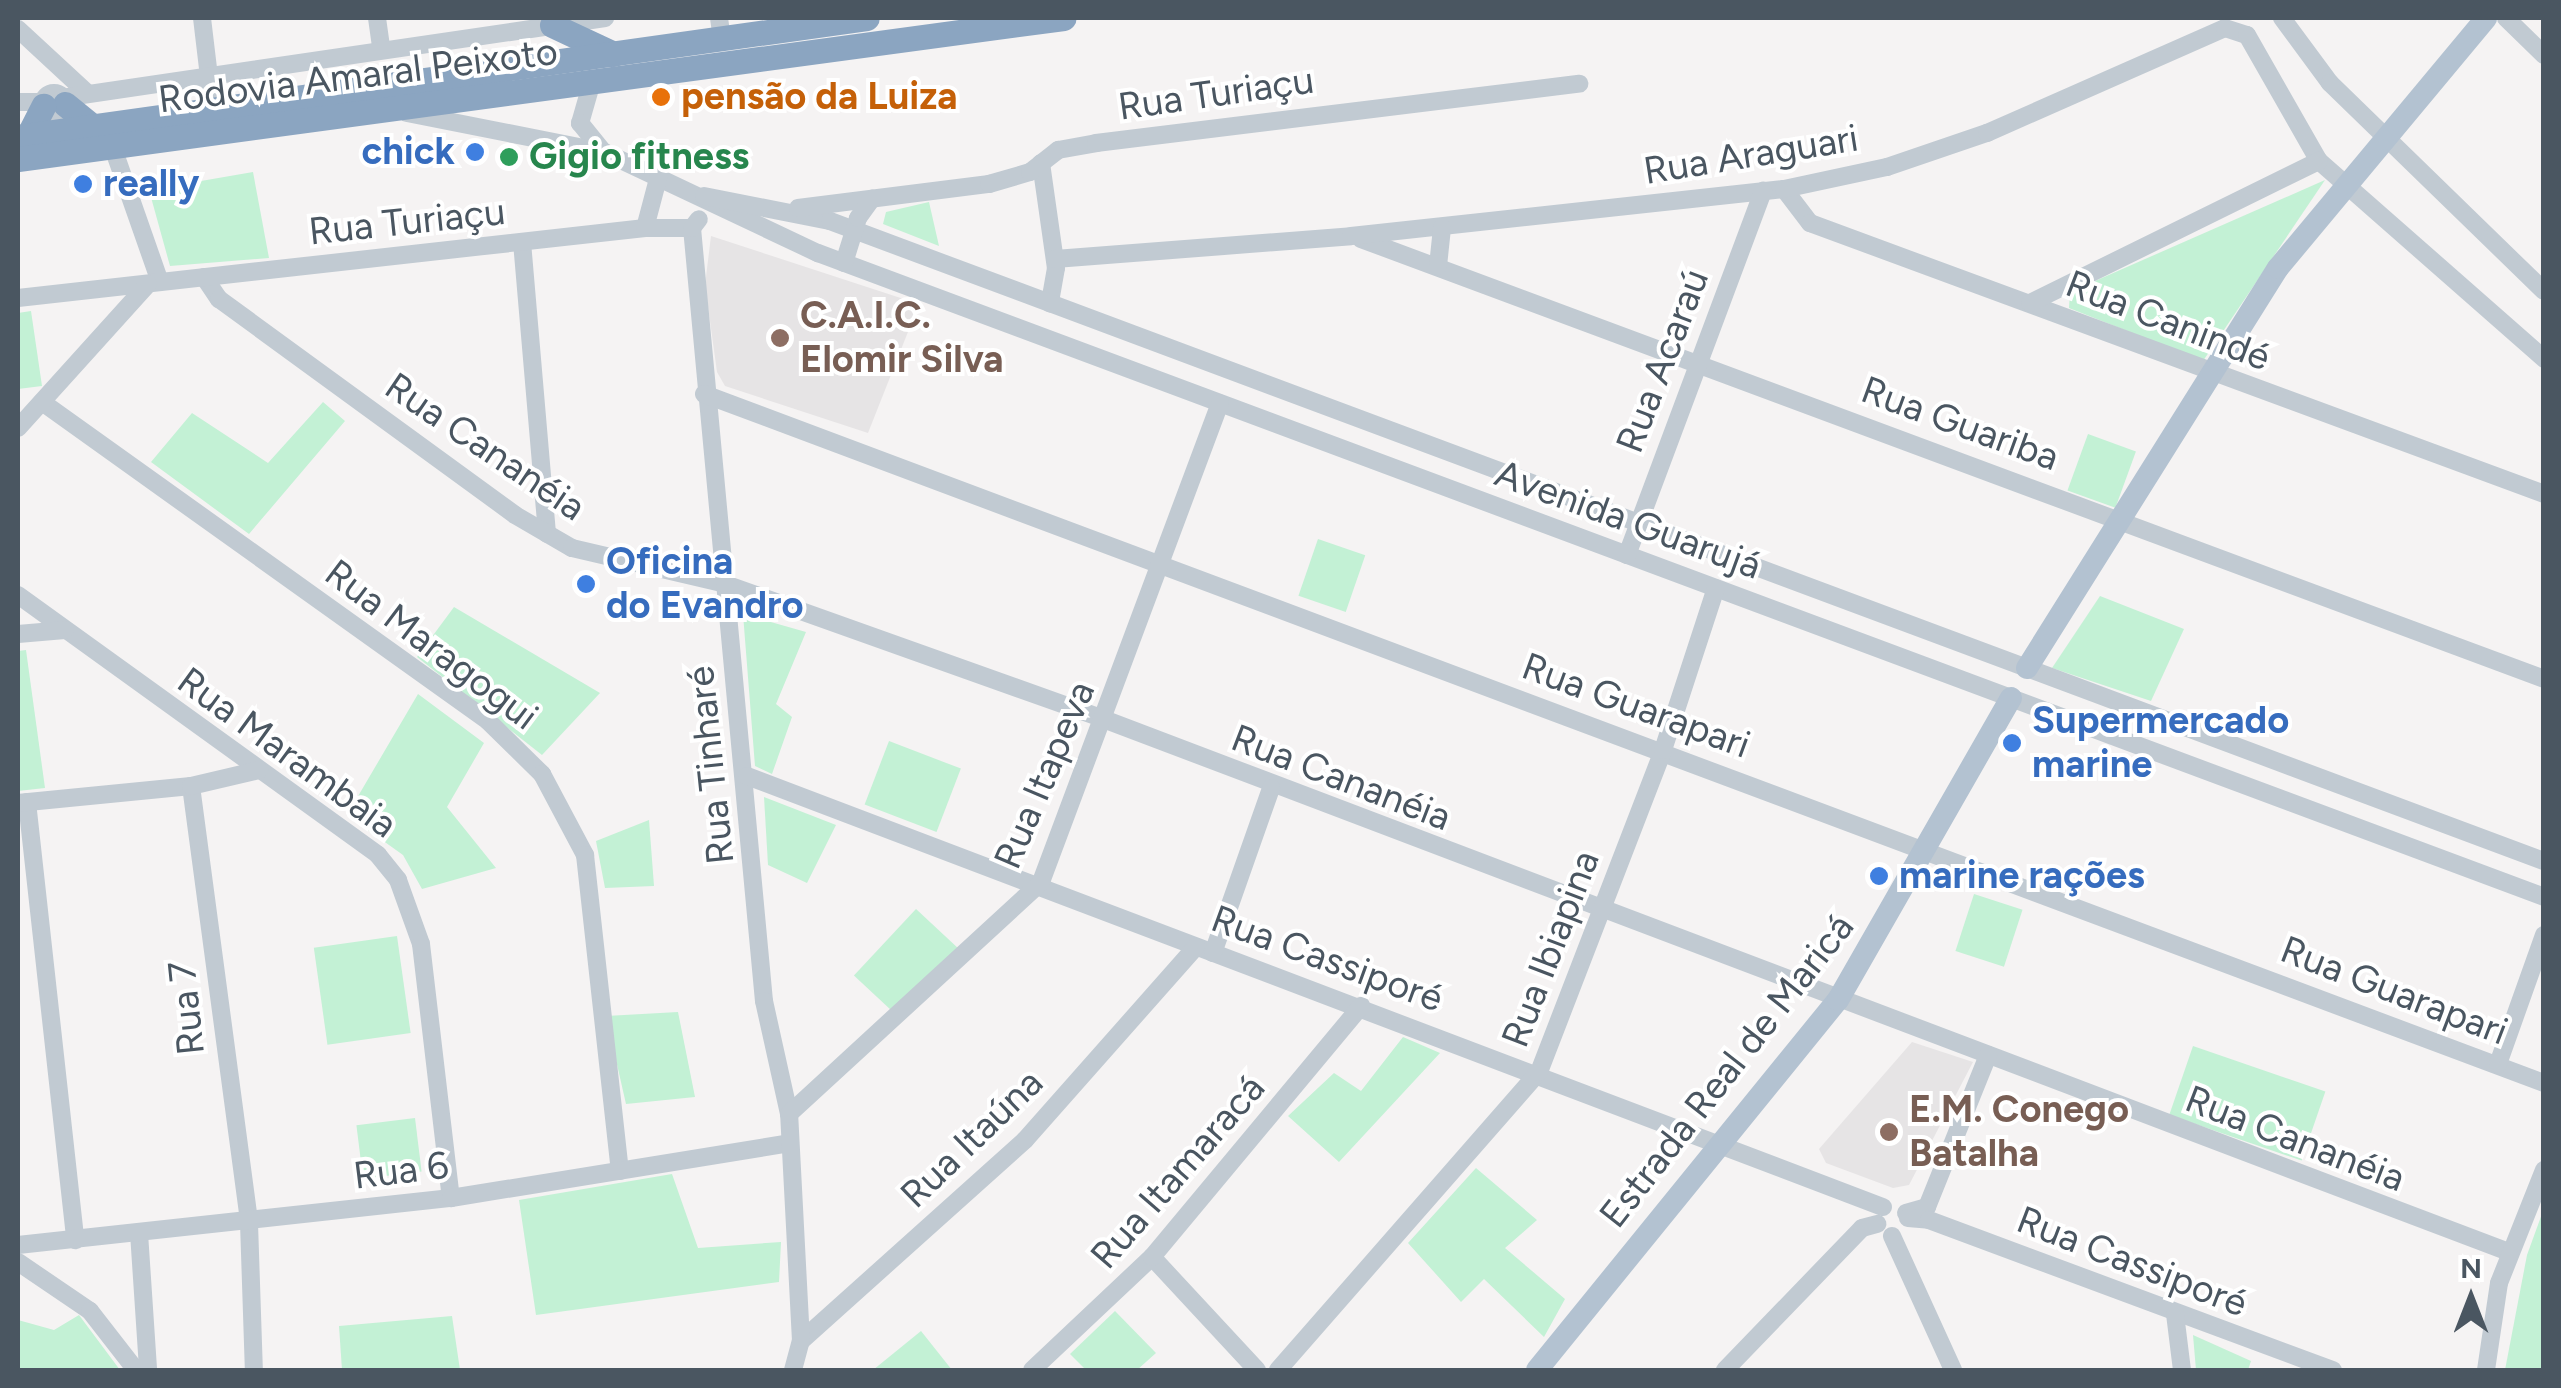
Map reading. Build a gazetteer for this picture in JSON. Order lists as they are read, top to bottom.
{
  "streets": {
    "highway": ["Rodovia Amaral Peixoto"],
    "main road": ["Estrada Real de Maricá"],
    "street": [
      "Rua Turiaçu",
      "Rua Araguari",
      "Rua Canindé",
      "Rua Acaraú",
      "Rua Guariba",
      "Rua Cananéia",
      "Avenida Guarujá",
      "Rua Maragogui",
      "Rua Guarapari",
      "Rua Marambaia",
      "Rua Tinharé",
      "Rua Itapeva",
      "Rua Ibiapina",
      "Rua Cassiporé",
      "Rua 7",
      "Rua Itaúna",
      "Rua 6",
      "Rua Itamaracá"
    ]
  },
  "crossings": [
    ["Rodovia Amaral Peixoto", "Avenida Guarujá"],
    ["Rua Turiaçu", "Rua Cananéia"],
    ["Rua Turiaçu", "Avenida Guarujá"],
    ["Rua Turiaçu", "Rua Tinharé"],
    ["Rua Araguari", "Rua Canindé"],
    ["Rua Araguari", "Rua Acaraú"],
    ["Rua Araguari", "Rua Guariba"],
    ["Rua Araguari", "Estrada Real de Maricá"],
    ["Rua Canindé", "Estrada Real de Maricá"],
    ["Rua Acaraú", "Rua Guariba"],
    ["Rua Acaraú", "Avenida Guarujá"],
    ["Rua Guariba", "Estrada Real de Maricá"],
    ["Rua Cananéia", "Rua Tinharé"],
    ["Rua Cananéia", "Rua Itapeva"],
    ["Rua Cananéia", "Rua Ibiapina"],
    ["Rua Cananéia", "Estrada Real de Maricá"],
    ["Avenida Guarujá", "Rua Itapeva"],
    ["Avenida Guarujá", "Rua Ibiapina"],
    ["Avenida Guarujá", "Estrada Real de Maricá"],
    ["Rua Maragogui", "Rua 6"],
    ["Rua Guarapari", "Rua Tinharé"],
    ["Rua Guarapari", "Rua Itapeva"],
    ["Rua Guarapari", "Rua Ibiapina"],
    ["Rua Guarapari", "Estrada Real de Maricá"],
    ["Rua Marambaia", "Rua 6"],
    ["Rua Tinharé", "Rua Itapeva"],
    ["Rua Tinharé", "Rua Cassiporé"],
    ["Rua Itapeva", "Rua Cassiporé"],
    ["Rua Ibiapina", "Rua Cassiporé"],
    ["Rua Cassiporé", "Estrada Real de Maricá"],
    ["Rua Cassiporé", "Rua Itaúna"],
    ["Rua Cassiporé", "Rua Itamaracá"],
    ["Rua 7", "Rua 6"]
  ],
  "places": [
    "pensão da Luiza",
    "chick",
    "Gigio fitness",
    "really",
    "C.A.I.C. Elomir Silva",
    "Oficina do Evandro",
    "Supermercado marine",
    "marine rações",
    "E.M. Conego Batalha"
  ],
  "north": "top"
}
